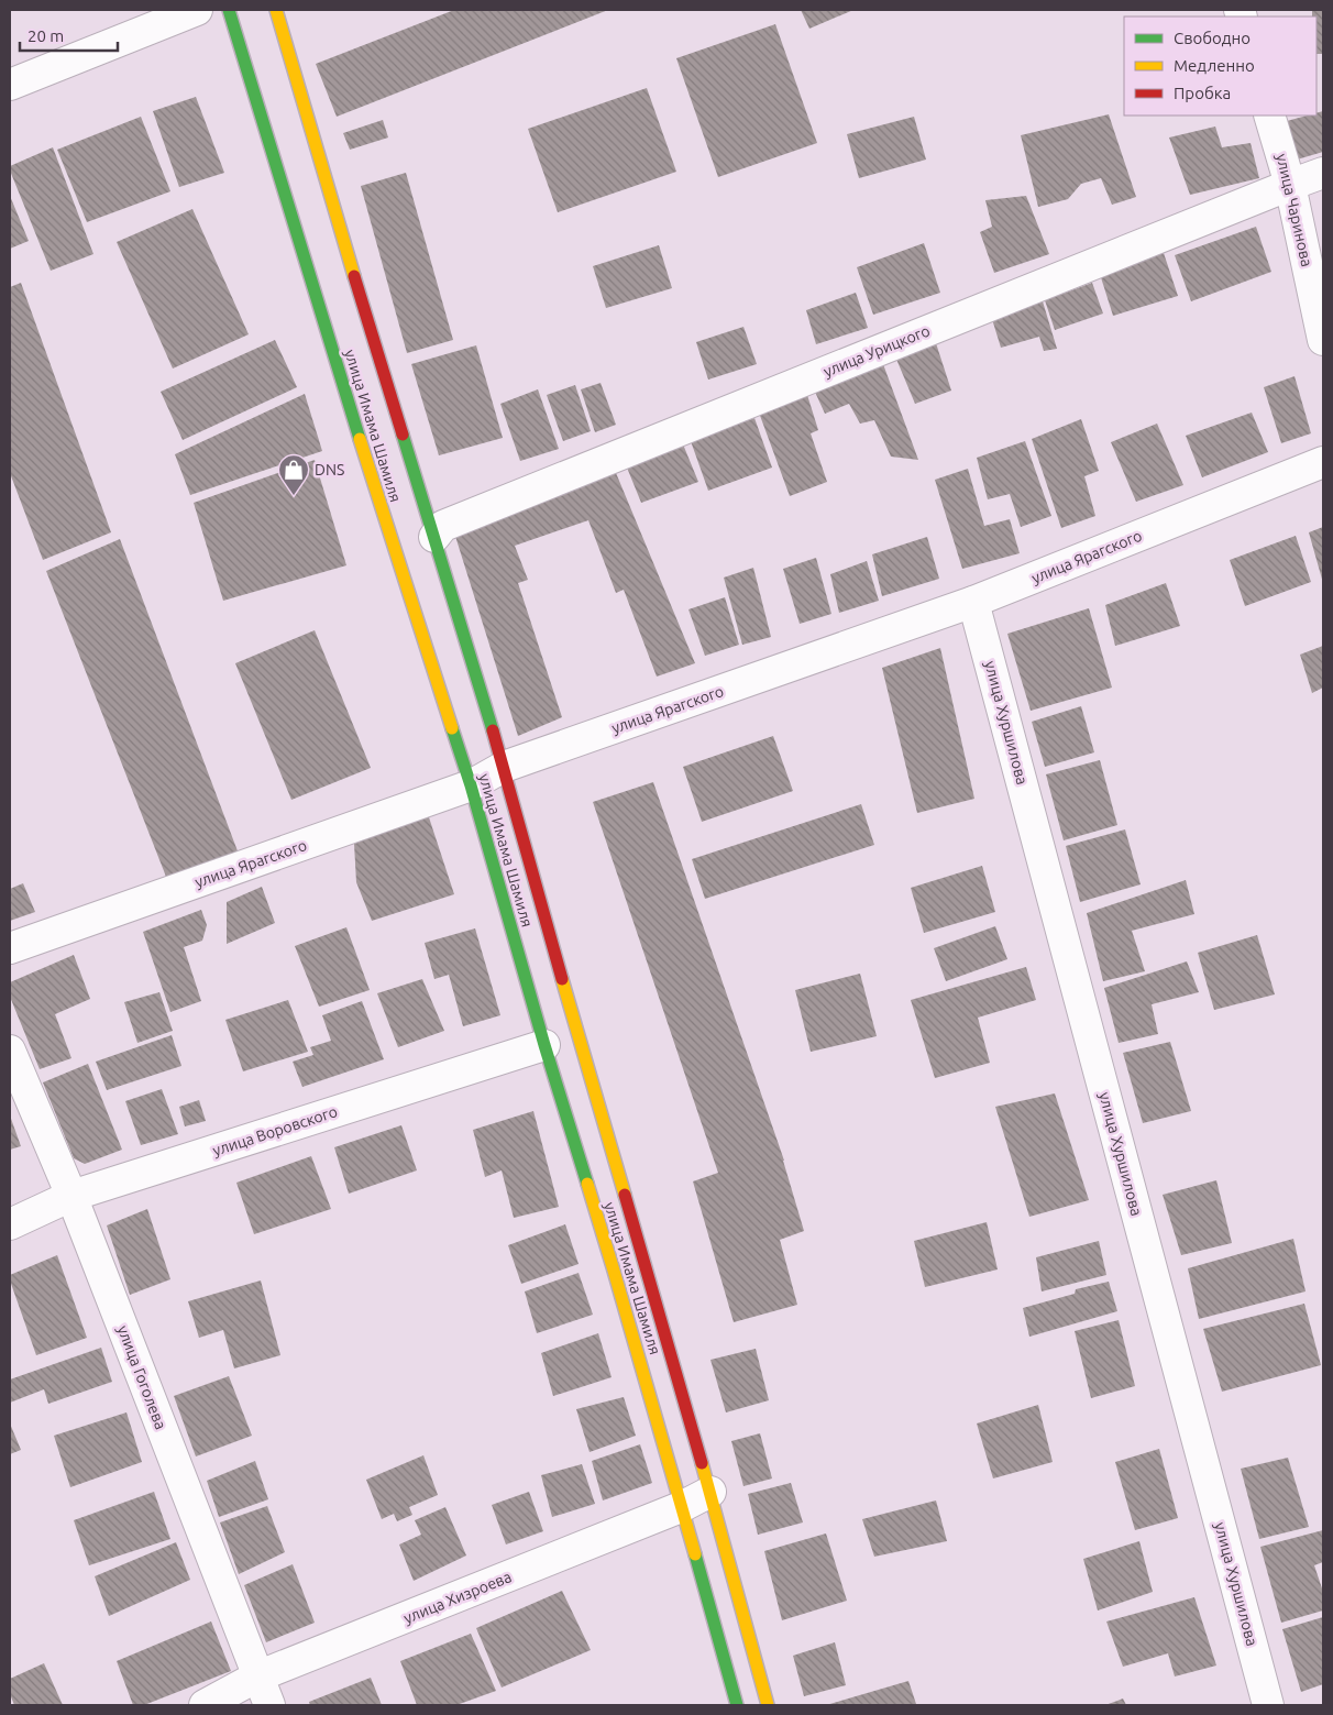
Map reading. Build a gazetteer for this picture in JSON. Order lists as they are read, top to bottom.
{
  "streets": {
    "main road": ["улица Имама Шамиля"],
    "street": [
      "улица Чаринова",
      "улица Урицкого",
      "улица Ярагского",
      "улица Хуршилова",
      "улица Воровского",
      "улица Гоголева",
      "улица Хизроева"
    ]
  },
  "crossings": [
    ["улица Чаринова", "улица Урицкого"],
    ["улица Урицкого", "улица Имама Шамиля"],
    ["улица Имама Шамиля", "улица Ярагского"],
    ["улица Имама Шамиля", "улица Воровского"],
    ["улица Имама Шамиля", "улица Хизроева"],
    ["улица Ярагского", "улица Хуршилова"],
    ["улица Воровского", "улица Гоголева"],
    ["улица Гоголева", "улица Хизроева"]
  ],
  "places": {
    "shop": ["DNS"]
  },
  "legend": ["Свободно", "Медленно", "Пробка"],
  "scale_bar": "20 m"
}
